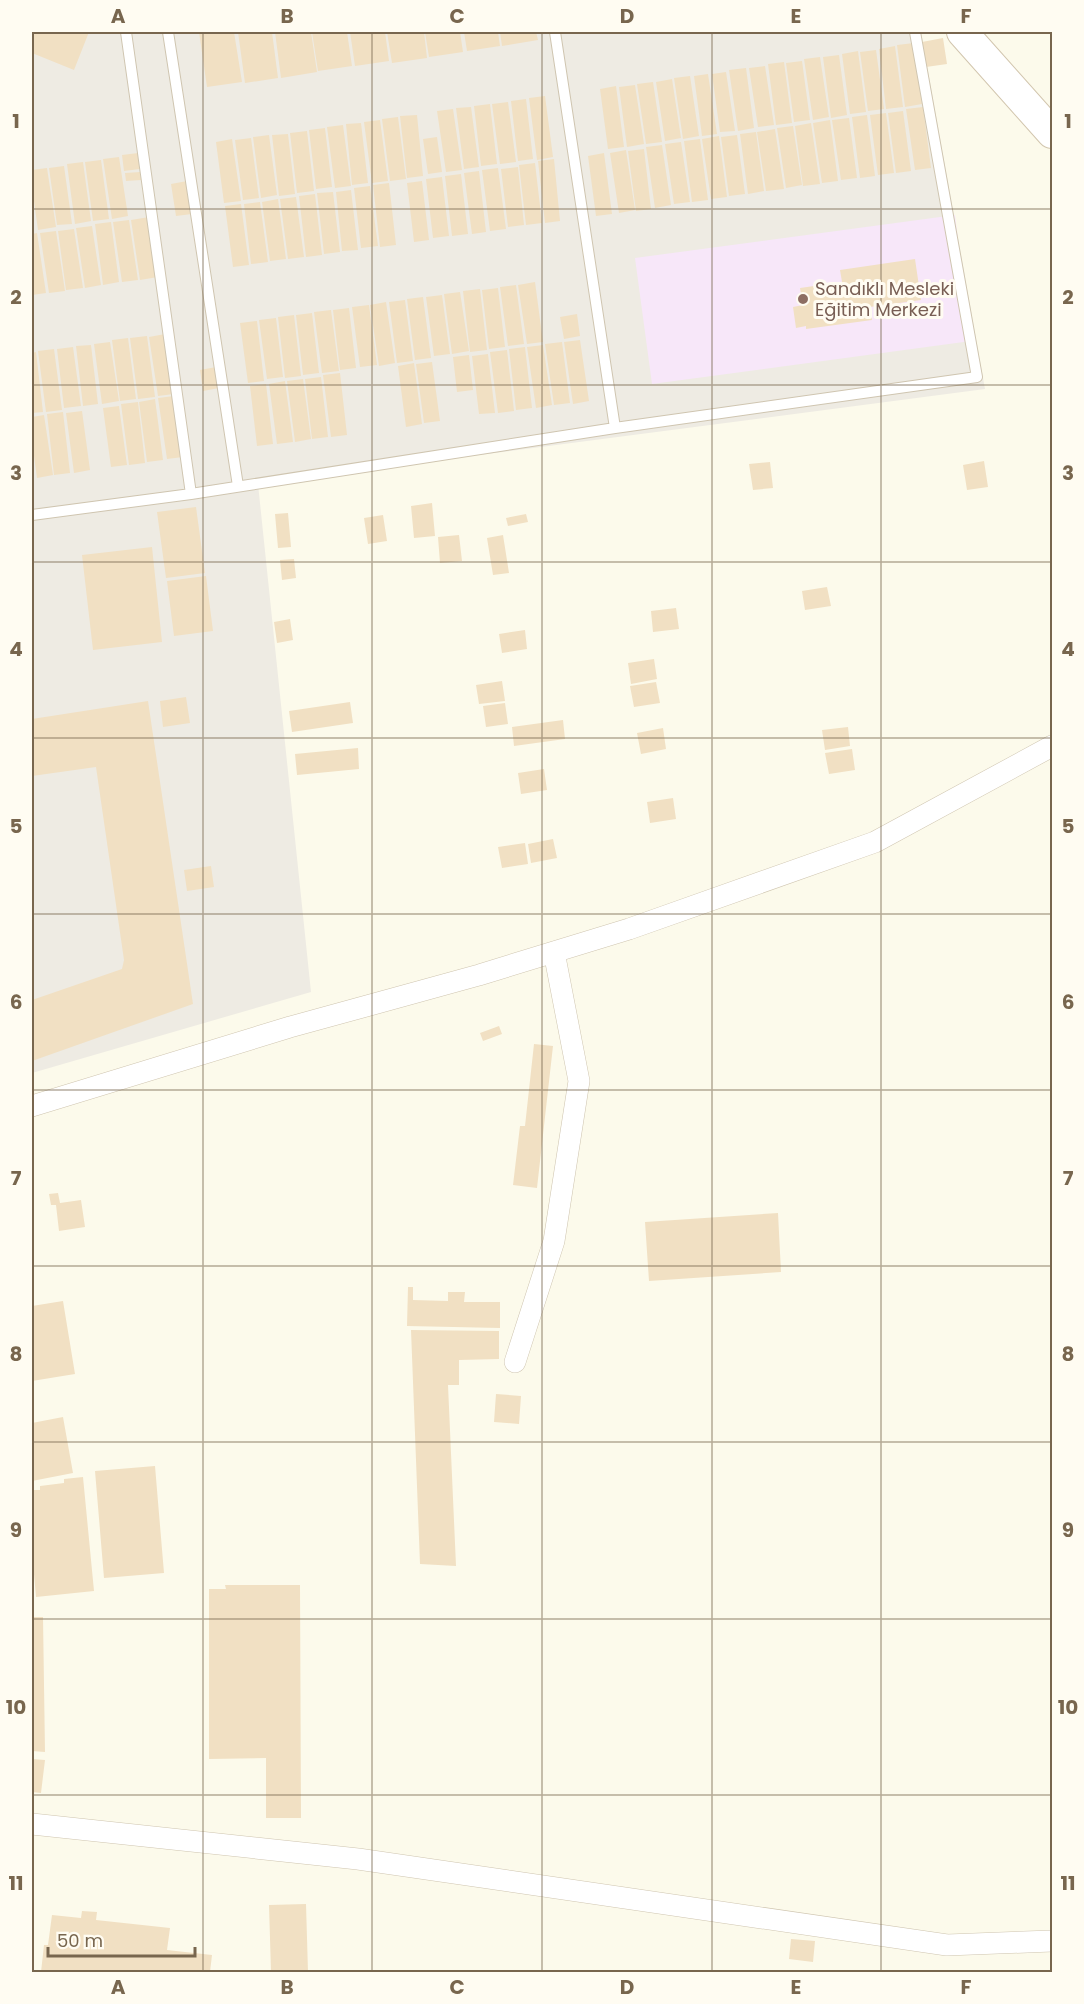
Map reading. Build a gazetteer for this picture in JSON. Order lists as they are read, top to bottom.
{
  "places": ["Sandıklı Mesleki Eğitim Merkezi"],
  "scale_bar": "50 m",
  "grid": {
    "columns": [
      "A",
      "B",
      "C",
      "D",
      "E",
      "F"
    ],
    "rows": [
      "1",
      "2",
      "3",
      "4",
      "5",
      "6",
      "7",
      "8",
      "9",
      "10",
      "11"
    ]
  }
}
